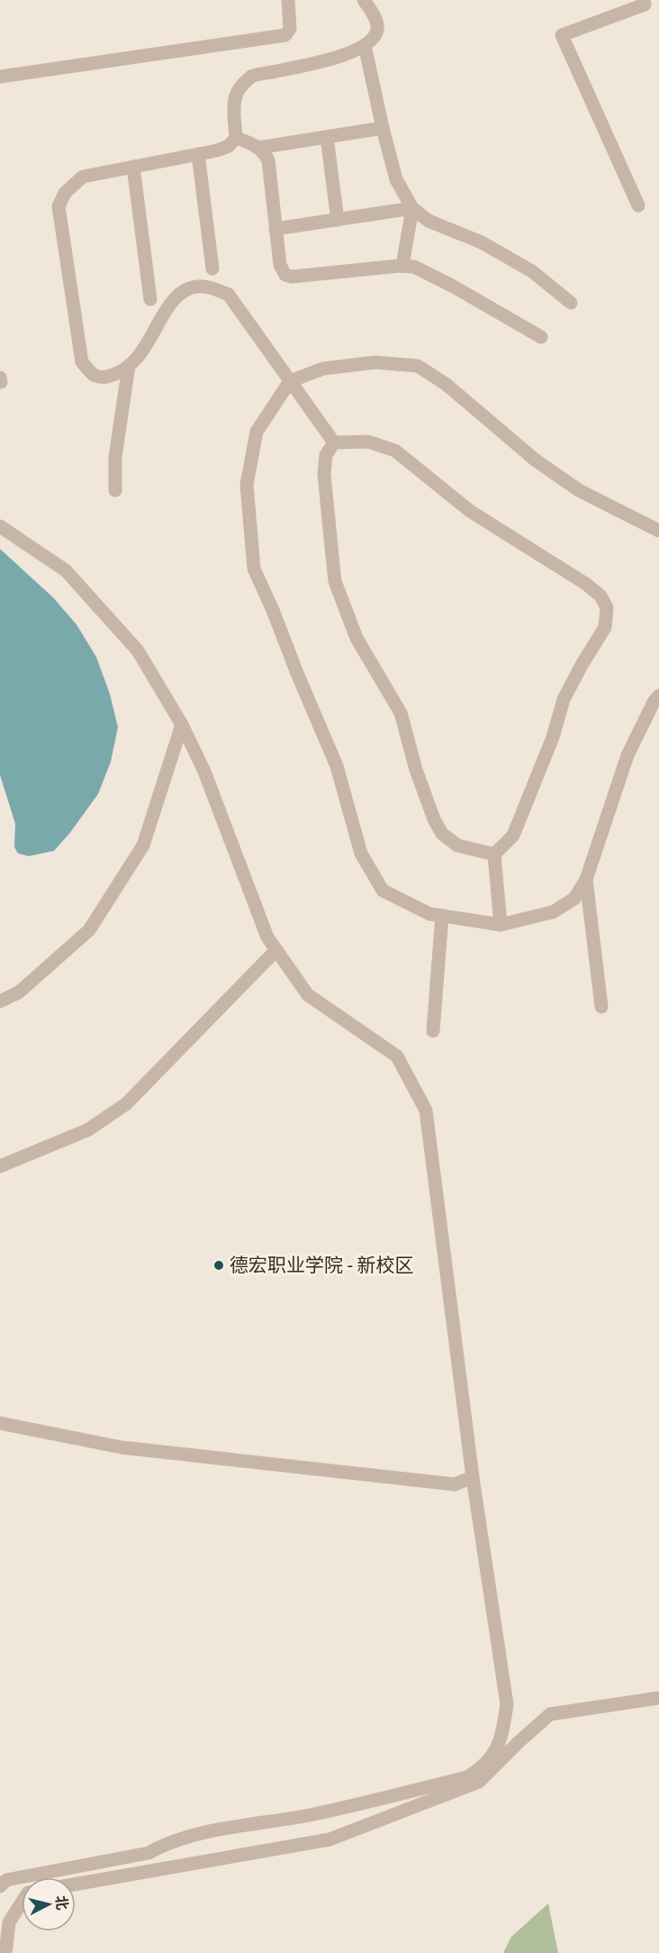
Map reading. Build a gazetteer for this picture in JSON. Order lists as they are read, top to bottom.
{
  "places": ["德宏职业学院 - 新校区"],
  "north": "right"
}
